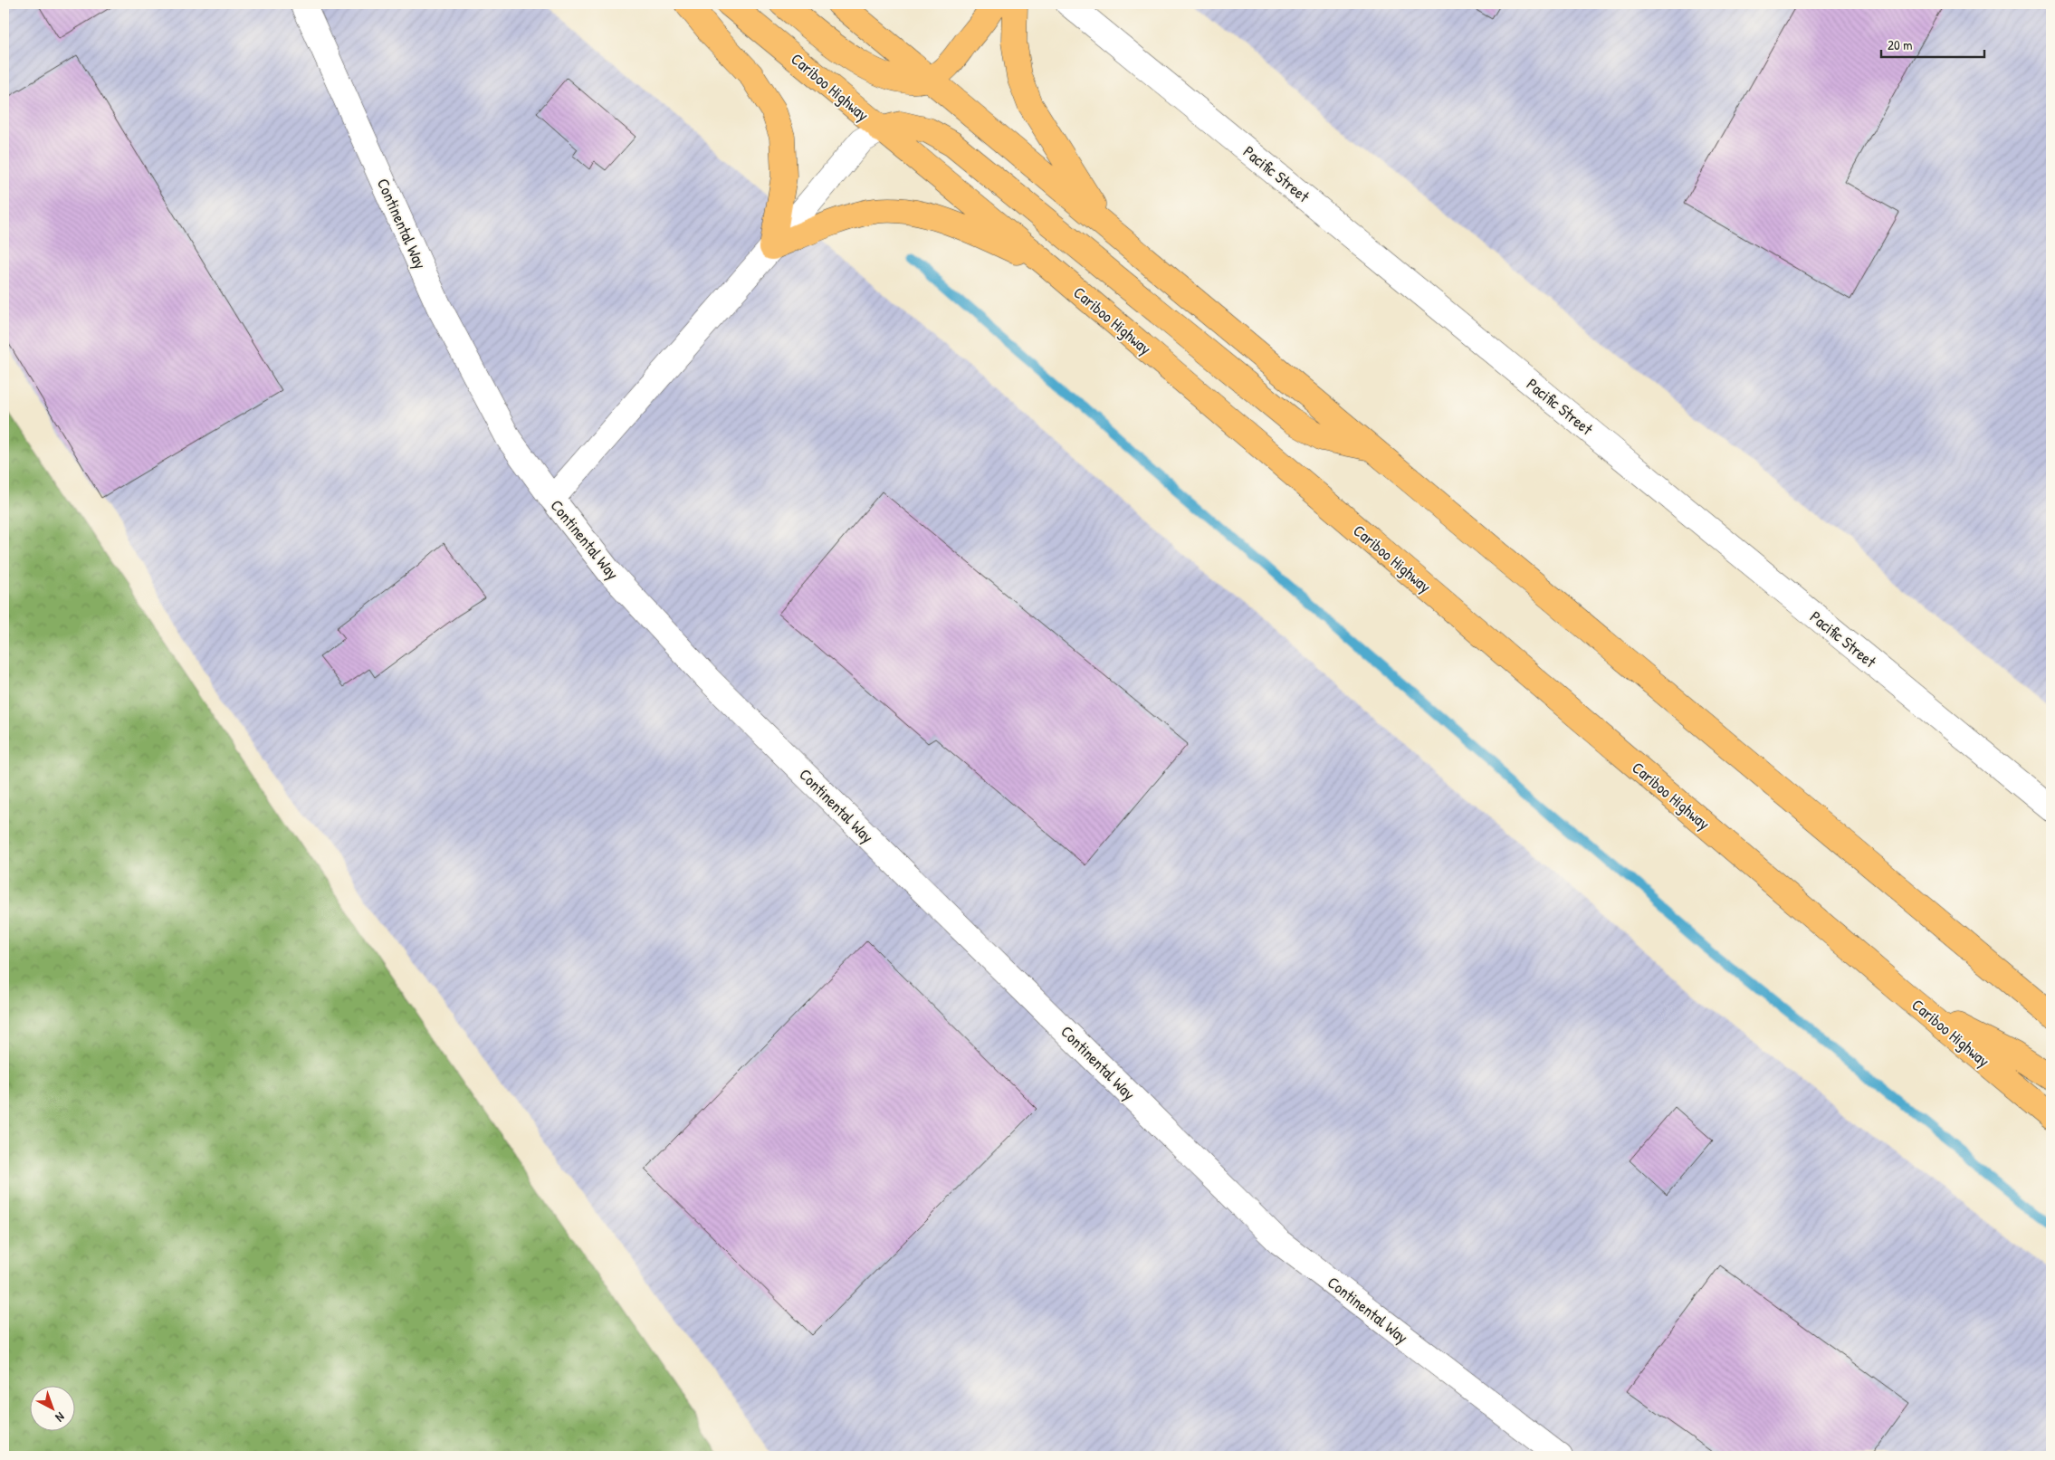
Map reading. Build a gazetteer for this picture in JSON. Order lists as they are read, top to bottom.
{
  "streets": {
    "highway": ["Cariboo Highway"],
    "street": ["Pacific Street", "Continental Way"]
  },
  "scale_bar": "20 m",
  "north": "bottom right"
}
